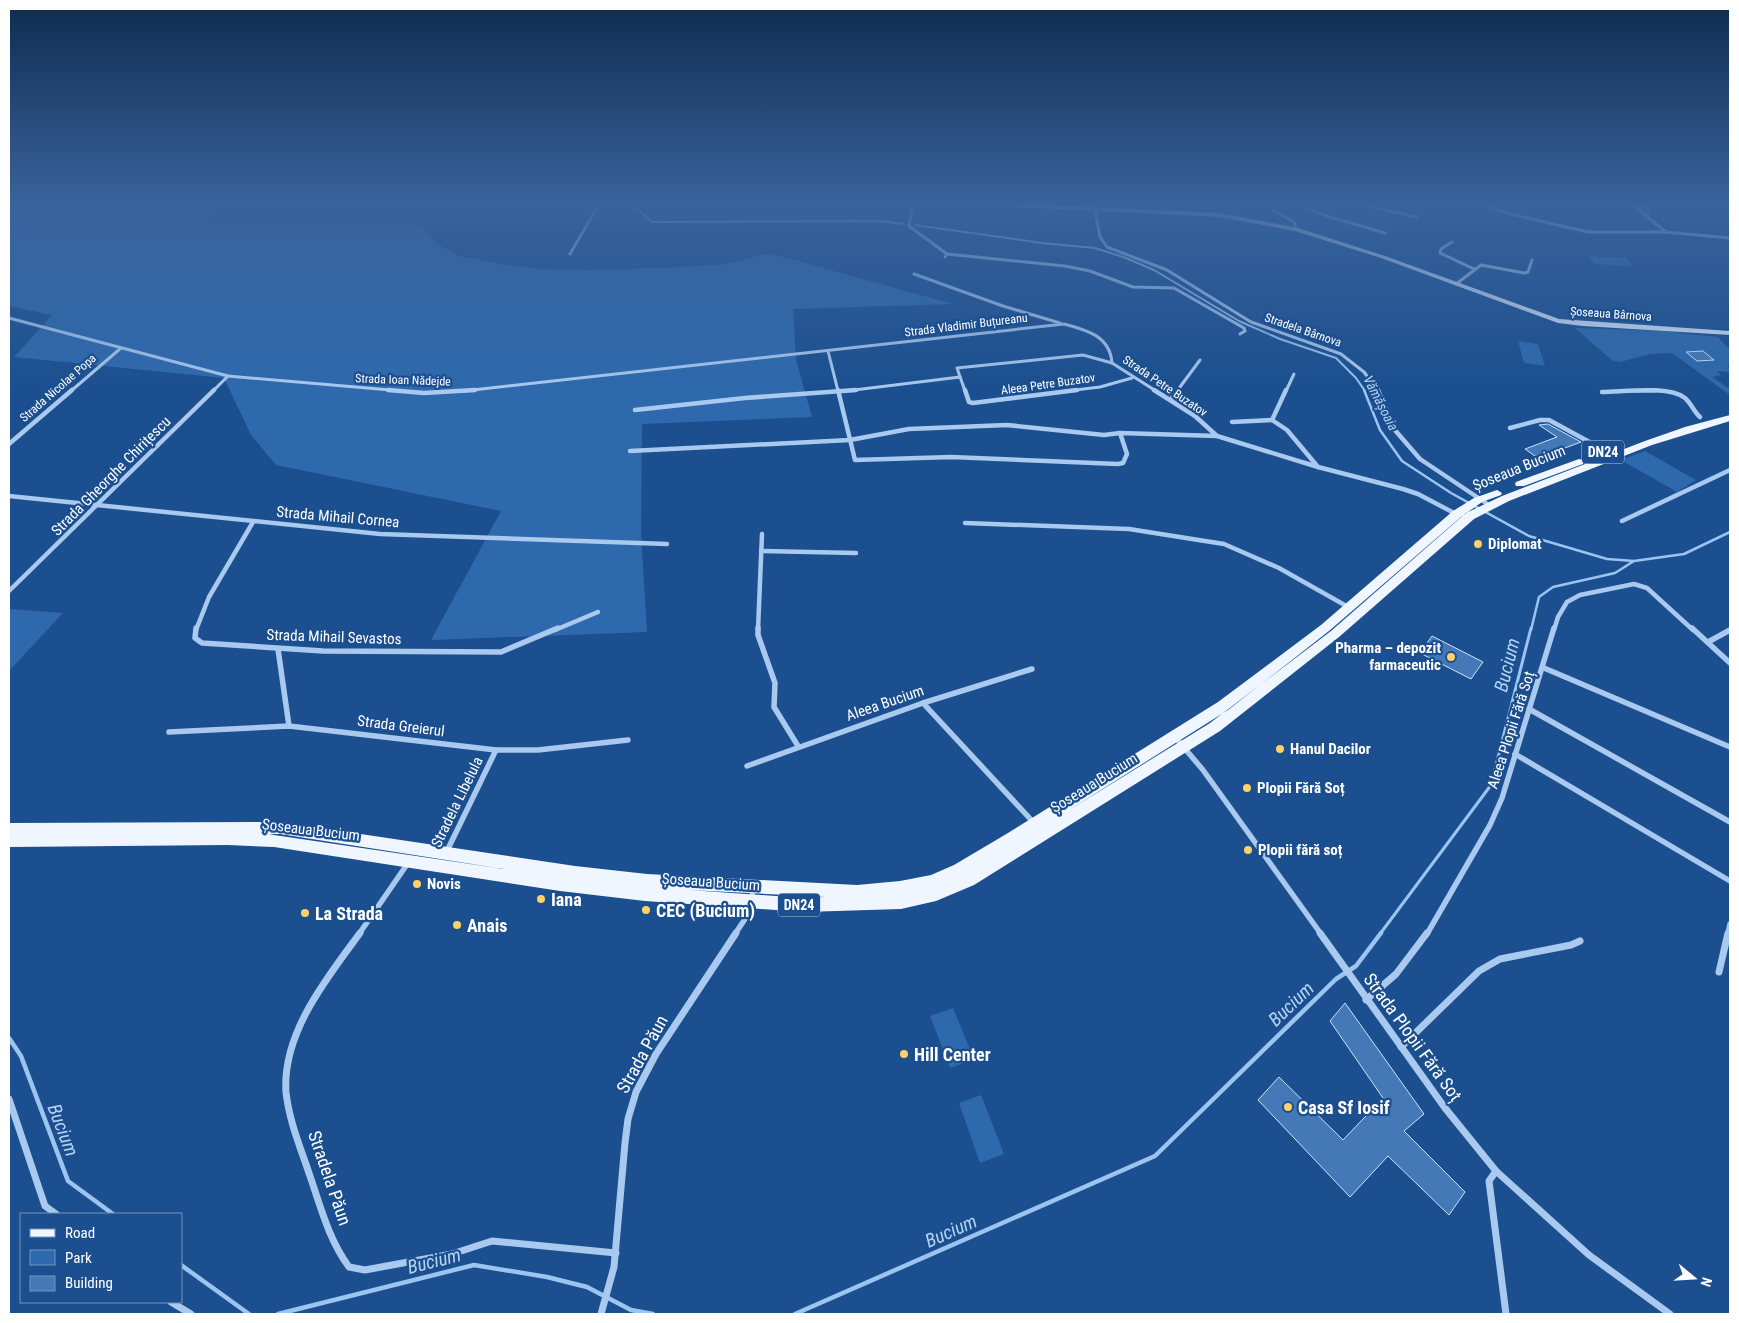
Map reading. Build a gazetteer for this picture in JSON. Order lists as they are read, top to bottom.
{
  "streets": {
    "main road": ["Șoseaua Bârnova", "DN24", "Șoseaua Bucium"],
    "street": [
      "Strada Vladimir Buțureanu",
      "Stradela Bârnova",
      "Strada Ioan Nădejde",
      "Aleea Petre Buzatov",
      "Strada Petre Buzatov",
      "Strada Nicolae Popa",
      "Strada Gheorghe Chirițescu",
      "Strada Mihail Cornea",
      "Strada Mihail Sevastos",
      "Aleea Bucium",
      "Strada Greierul",
      "Aleea Plopii Fără Soț",
      "Stradela Libelula",
      "Strada Plopii Fără Soț",
      "Strada Păun",
      "Stradela Păun"
    ]
  },
  "crossings": [
    ["Strada Vladimir Buțureanu", "Strada Ioan Nădejde"],
    ["Strada Vladimir Buțureanu", "Strada Petre Buzatov"],
    ["Stradela Bârnova", "Șoseaua Bucium"],
    ["Strada Ioan Nădejde", "Strada Nicolae Popa"],
    ["Strada Ioan Nădejde", "Strada Gheorghe Chirițescu"],
    ["Aleea Petre Buzatov", "Strada Petre Buzatov"],
    ["Strada Petre Buzatov", "Șoseaua Bucium"],
    ["Șoseaua Bucium", "Stradela Libelula"],
    ["Șoseaua Bucium", "Strada Plopii Fără Soț"],
    ["Șoseaua Bucium", "Strada Păun"],
    ["Șoseaua Bucium", "Stradela Păun"],
    ["Strada Gheorghe Chirițescu", "Strada Mihail Cornea"],
    ["Strada Mihail Cornea", "Strada Mihail Sevastos"],
    ["Strada Greierul", "Stradela Libelula"],
    ["Aleea Plopii Fără Soț", "Strada Plopii Fără Soț"],
    ["Strada Păun", "Stradela Păun"]
  ],
  "water": ["Vămășoaia", "Bucium"],
  "places": [
    "Diplomat",
    "Pharma – depozit farmaceutic",
    "Hanul Dacilor",
    "Plopii Fără Soț",
    "Plopii fără soț",
    "Novis",
    "Iana",
    "CEC (Bucium)",
    "La Strada",
    "Anais",
    "Hill Center",
    "Casa Sf Iosif"
  ],
  "legend": ["Road", "Park", "Building"],
  "north": "right"
}
